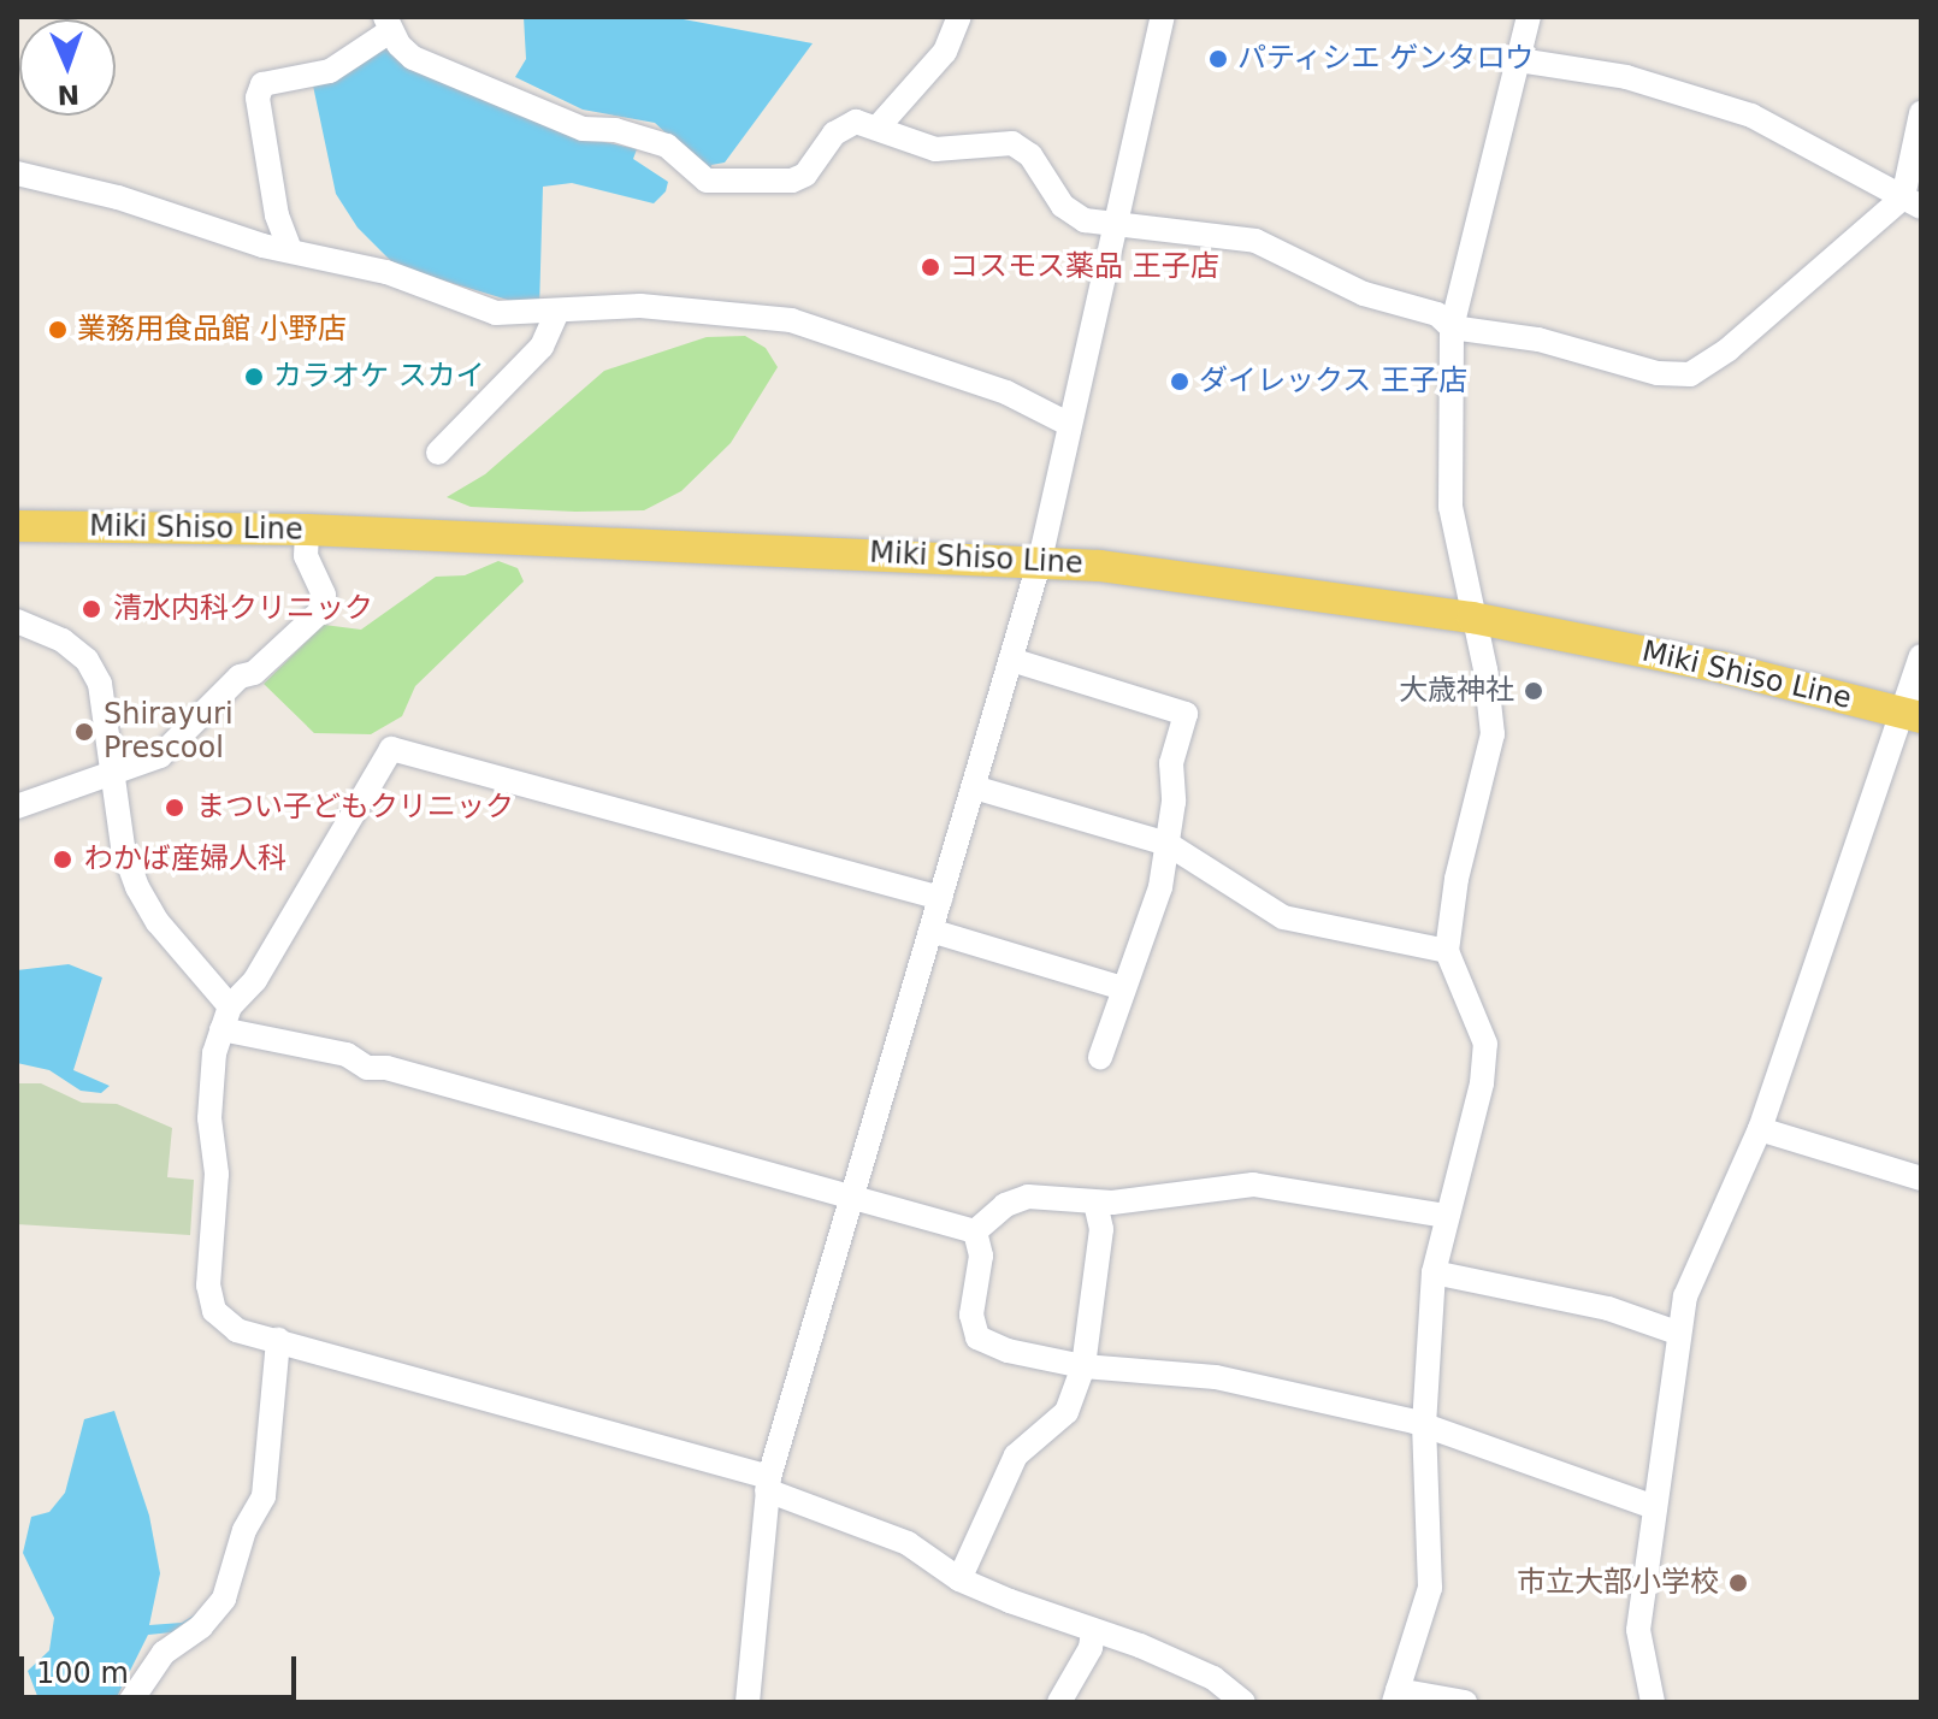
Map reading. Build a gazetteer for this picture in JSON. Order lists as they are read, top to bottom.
{
  "streets": {
    "main road": ["Miki Shiso Line"]
  },
  "places": [
    "パティシエ ゲンタロウ",
    "コスモス薬品 王子店",
    "業務用食品館 小野店",
    "カラオケ スカイ",
    "ダイレックス 王子店",
    "清水内科クリニック",
    "大歳神社",
    "Shirayuri Prescool",
    "まつい子どもクリニック",
    "わかば産婦人科",
    "市立大部小学校"
  ],
  "scale_bar": "100 m",
  "north": "bottom"
}
